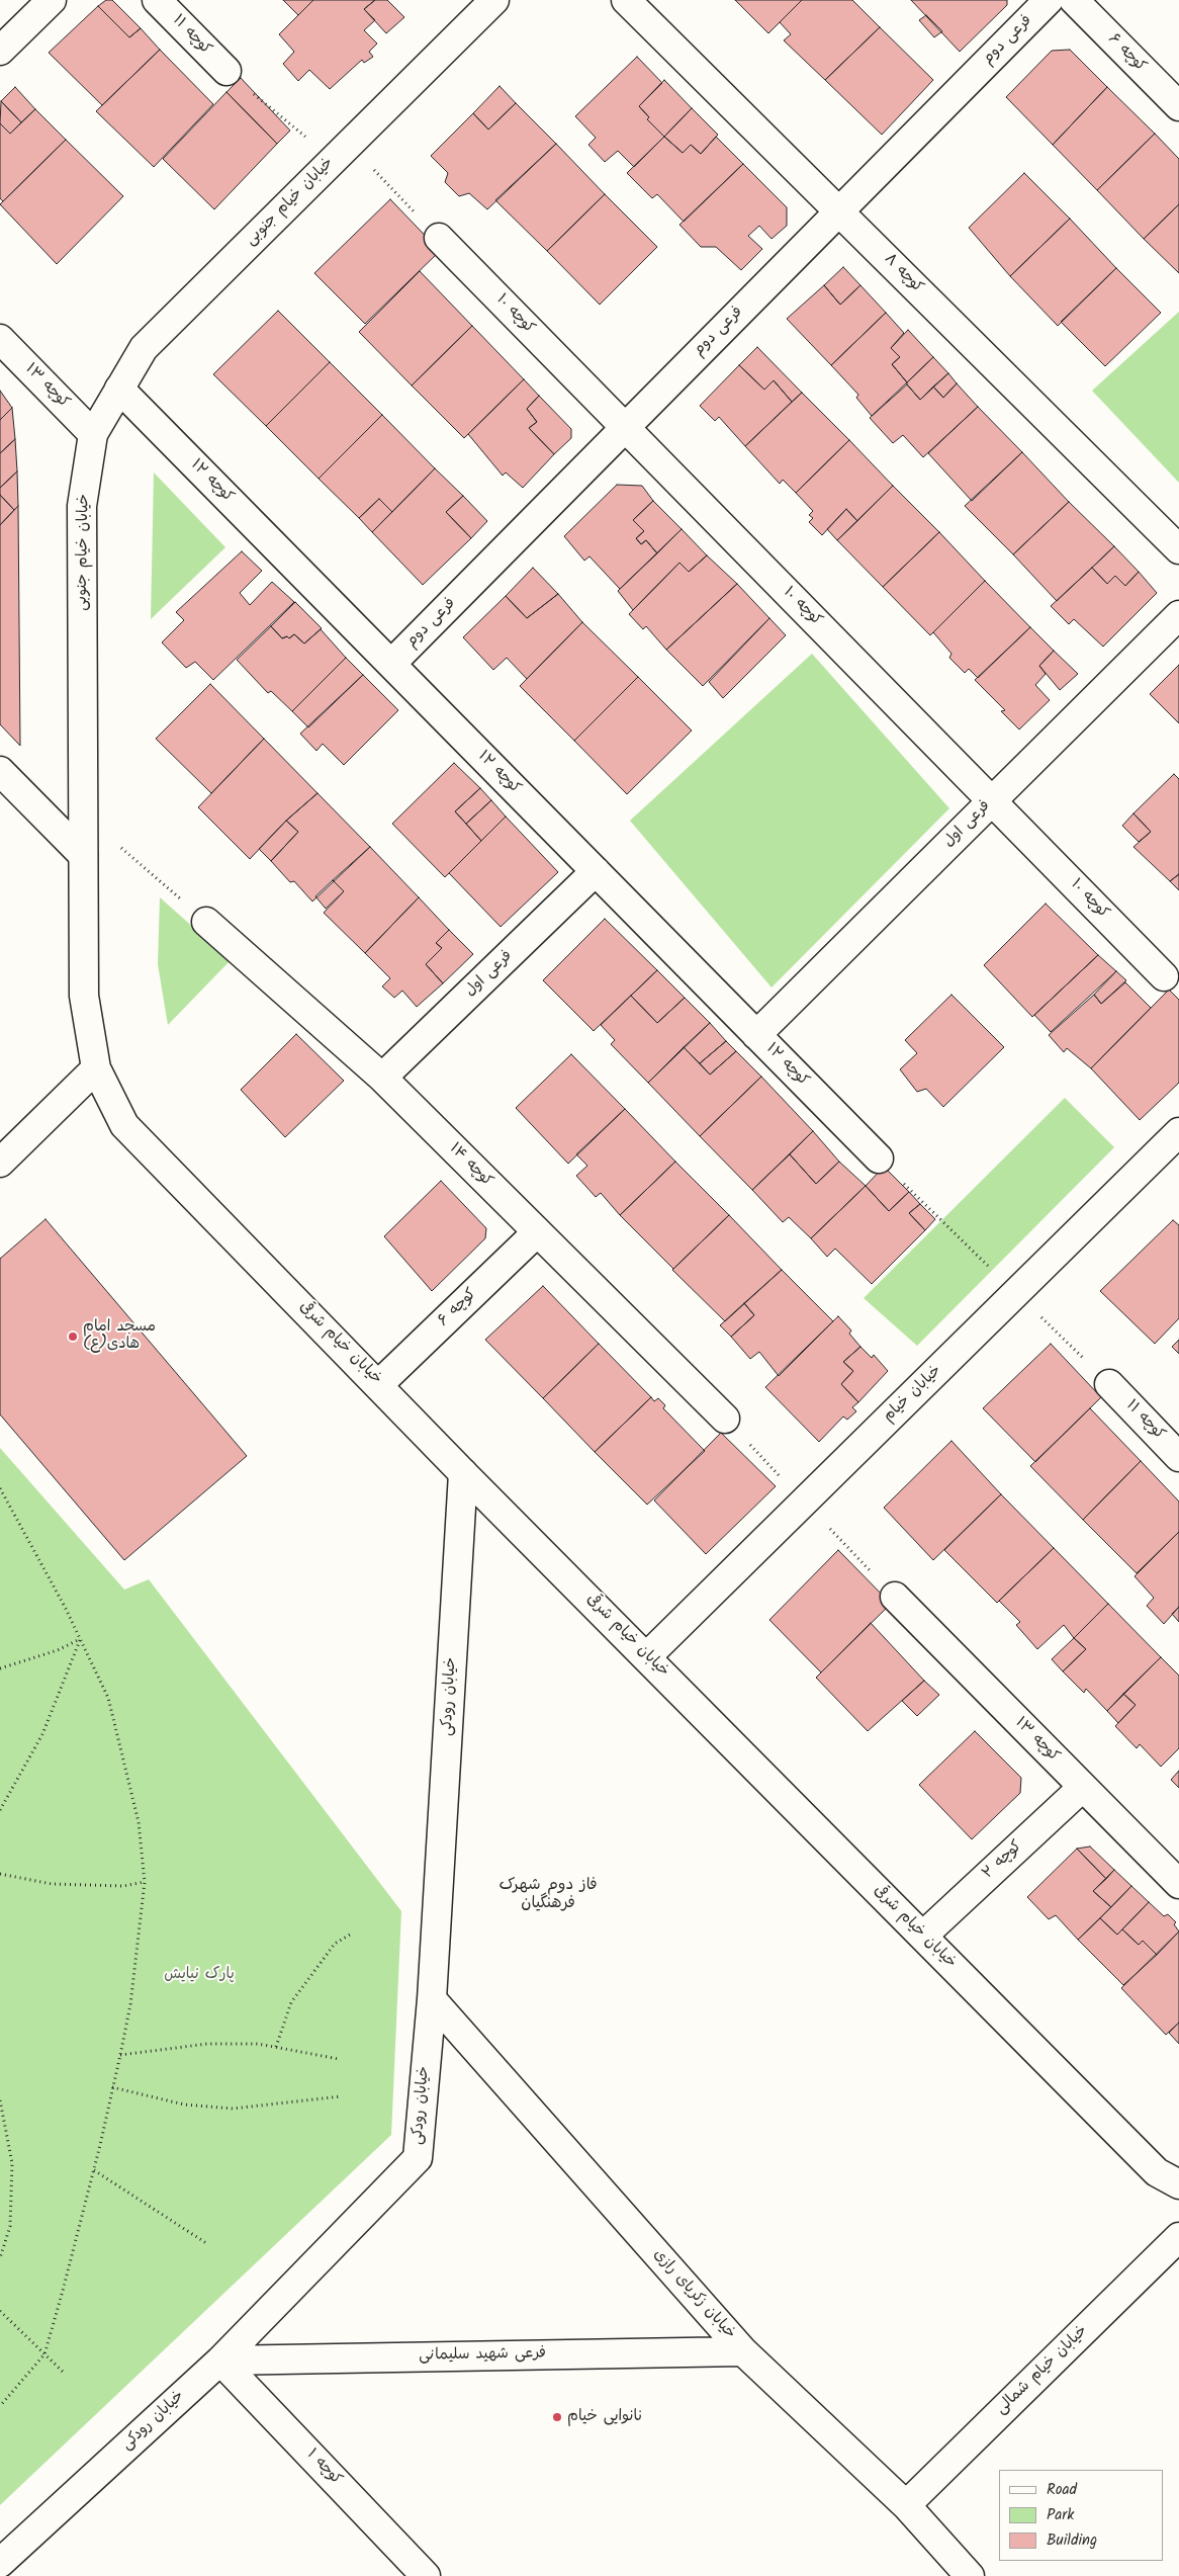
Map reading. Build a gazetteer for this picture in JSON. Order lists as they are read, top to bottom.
{
  "streets": {
    "street": [
      "کوچه ۱۱",
      "فرعی دوم",
      "کوچه ۶",
      "خیابان خیام جنوبی",
      "کوچه ۸",
      "کوچه ۱۰",
      "کوچه ۱۳",
      "کوچه ۱۲",
      "فرعی اول",
      "کوچه ۱۴",
      "خیابان خیام شرقی",
      "خیابان خیام",
      "خیابان رودکی",
      "کوچه ۲",
      "خیابان زکریای رازی",
      "فرعی شهید سلیمانی",
      "خیابان خیام شمالی",
      "کوچه ۱"
    ]
  },
  "crossings": [
    ["فرعی دوم", "کوچه ۸"],
    ["فرعی دوم", "کوچه ۱۰"],
    ["فرعی دوم", "کوچه ۱۲"],
    ["کوچه ۶", "کوچه ۱۴"],
    ["کوچه ۶", "خیابان خیام شرقی"],
    ["خیابان خیام جنوبی", "کوچه ۱۳"],
    ["خیابان خیام جنوبی", "کوچه ۱۲"],
    ["خیابان خیام جنوبی", "خیابان خیام شرقی"],
    ["کوچه ۱۰", "فرعی اول"],
    ["کوچه ۱۳", "کوچه ۲"],
    ["کوچه ۱۲", "فرعی اول"],
    ["فرعی اول", "کوچه ۱۴"],
    ["خیابان خیام شرقی", "خیابان خیام"],
    ["خیابان خیام شرقی", "خیابان رودکی"],
    ["خیابان خیام شرقی", "کوچه ۲"],
    ["خیابان رودکی", "خیابان زکریای رازی"],
    ["خیابان رودکی", "فرعی شهید سلیمانی"],
    ["خیابان رودکی", "کوچه ۱"],
    ["خیابان زکریای رازی", "فرعی شهید سلیمانی"],
    ["خیابان زکریای رازی", "خیابان خیام شمالی"],
    ["فرعی شهید سلیمانی", "کوچه ۱"]
  ],
  "districts": ["فاز دوم شهرک فرهنگیان"],
  "parks": ["پارک نیایش"],
  "places": ["مسجد امام هادی(ع)", "نانوایی خیام"],
  "legend": ["Road", "Park", "Building"]
}
